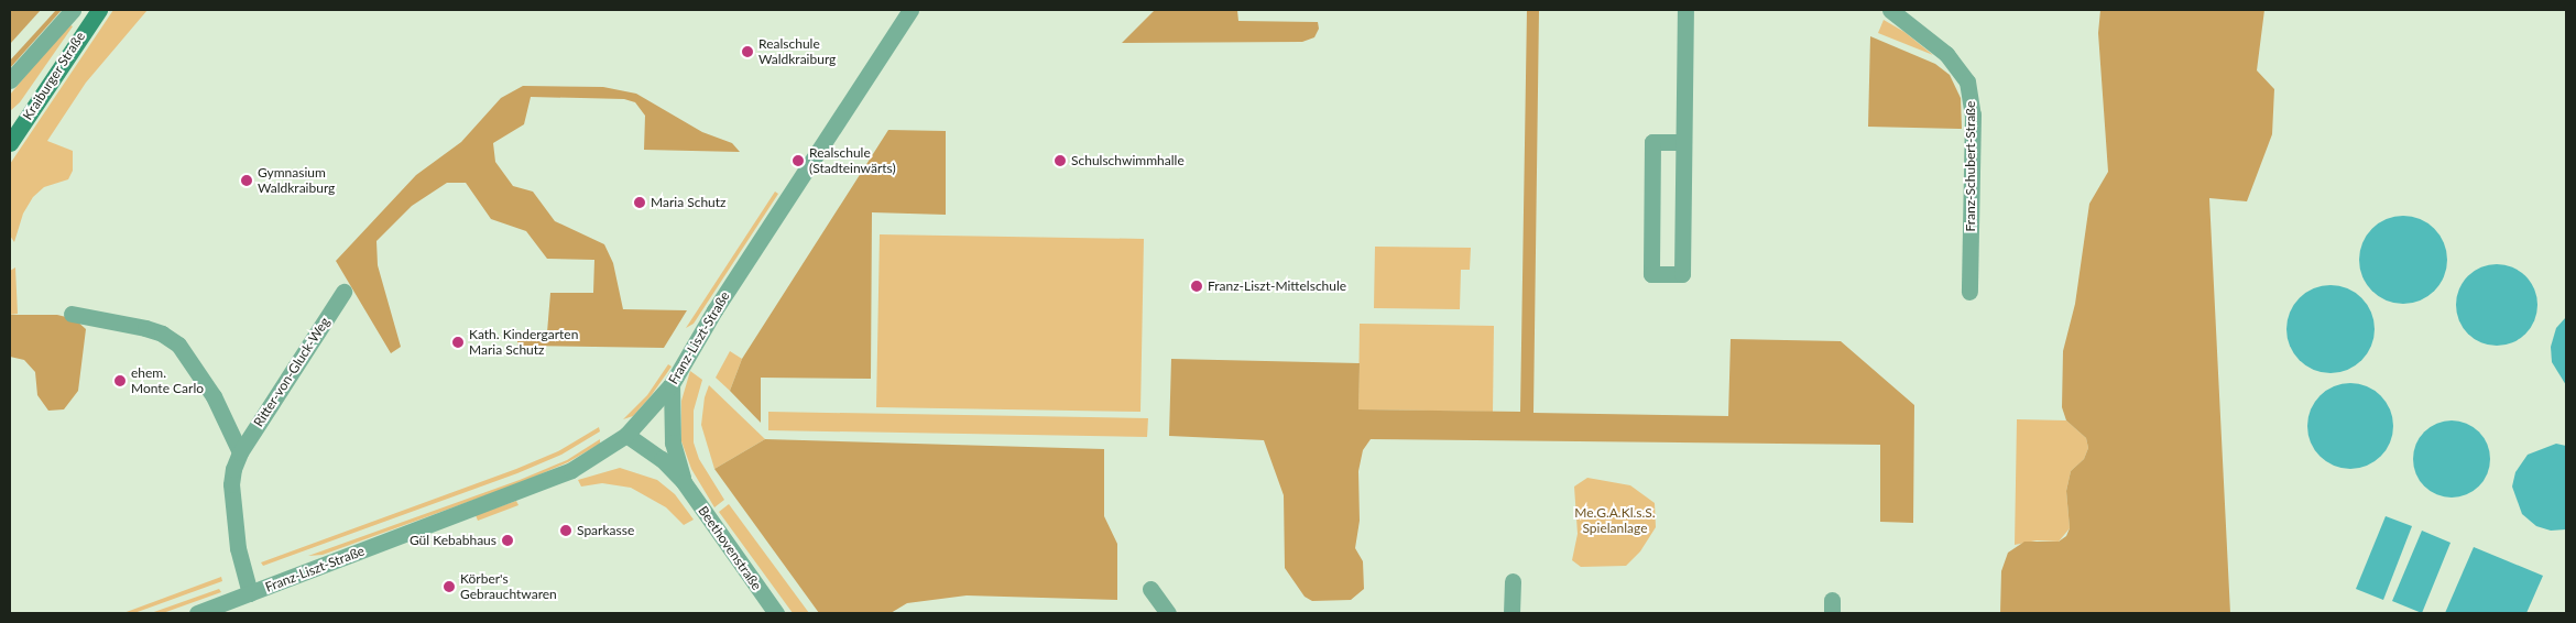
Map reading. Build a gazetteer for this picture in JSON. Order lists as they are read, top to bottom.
{
  "streets": {
    "main road": ["Kraiburger Straße"],
    "street": [
      "Franz-Schubert-Straße",
      "Franz-Liszt-Straße",
      "Ritter-von-Gluck-Weg",
      "Beethovenstraße"
    ]
  },
  "crossings": [
    ["Franz-Liszt-Straße", "Ritter-von-Gluck-Weg"],
    ["Franz-Liszt-Straße", "Beethovenstraße"]
  ],
  "parks": ["Me.G.A.Kl.s.S. Spielanlage"],
  "places": [
    "Realschule Waldkraiburg",
    "Realschule (Stadteinwärts)",
    "Schulschwimmhalle",
    "Gymnasium Waldkraiburg",
    "Maria Schutz",
    "Franz-Liszt-Mittelschule",
    "Kath. Kindergarten Maria Schutz",
    "ehem. Monte Carlo",
    "Sparkasse",
    "Gül Kebabhaus",
    "Körber's Gebrauchtwaren"
  ]
}
